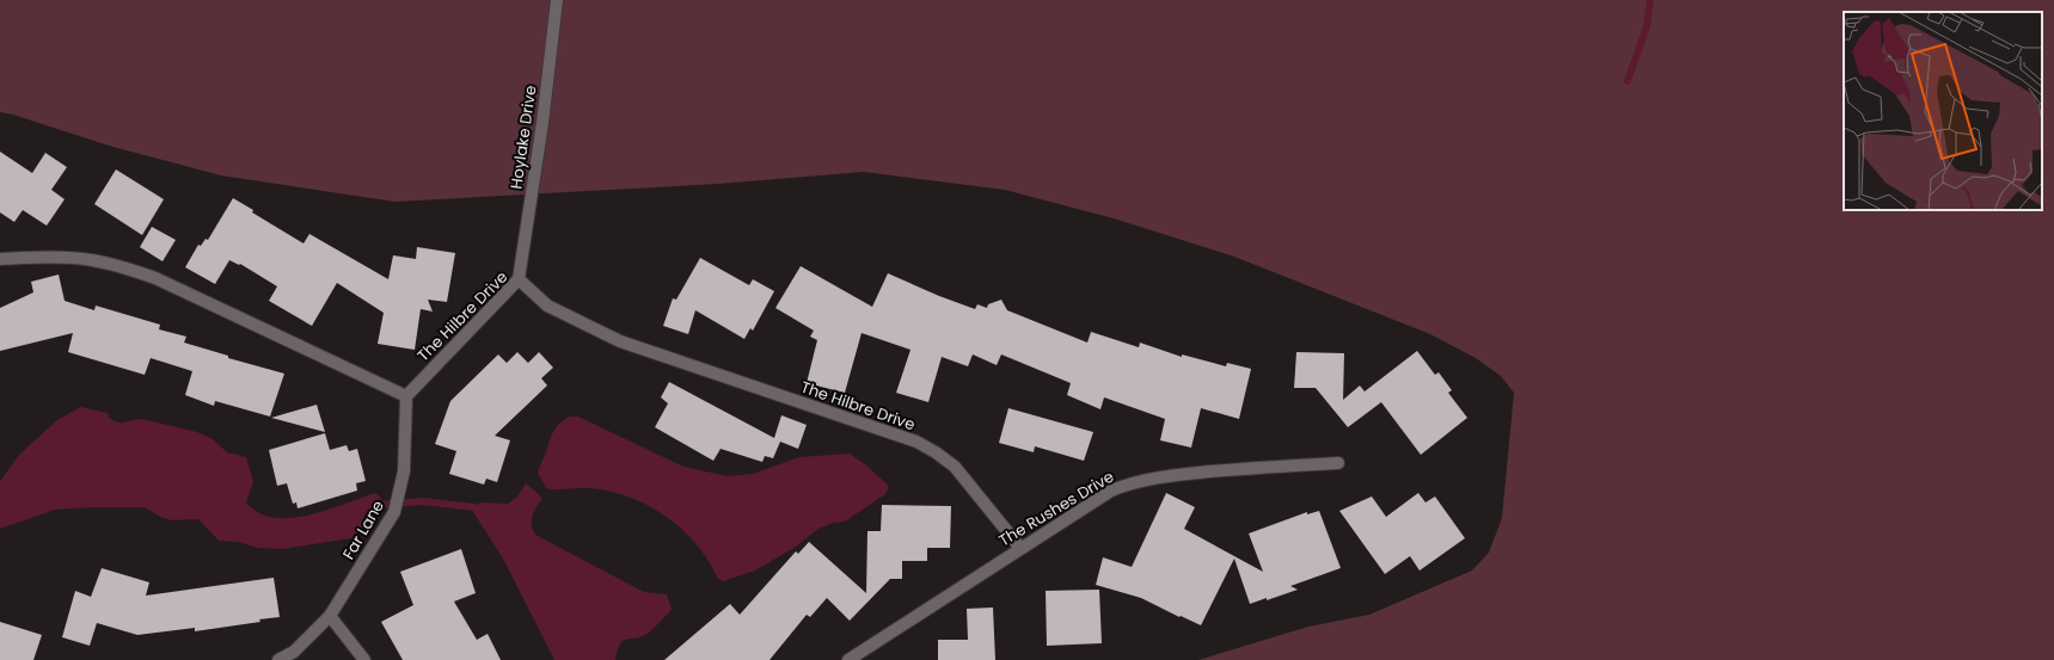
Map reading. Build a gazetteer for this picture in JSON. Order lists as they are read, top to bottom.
{
  "streets": {
    "street": [
      "Hoylake Drive",
      "The Hilbre Drive",
      "The Rushes Drive",
      "Far Lane"
    ]
  },
  "crossings": [
    ["Hoylake Drive", "The Hilbre Drive"],
    ["The Hilbre Drive", "The Rushes Drive"],
    ["The Hilbre Drive", "Far Lane"]
  ]
}
